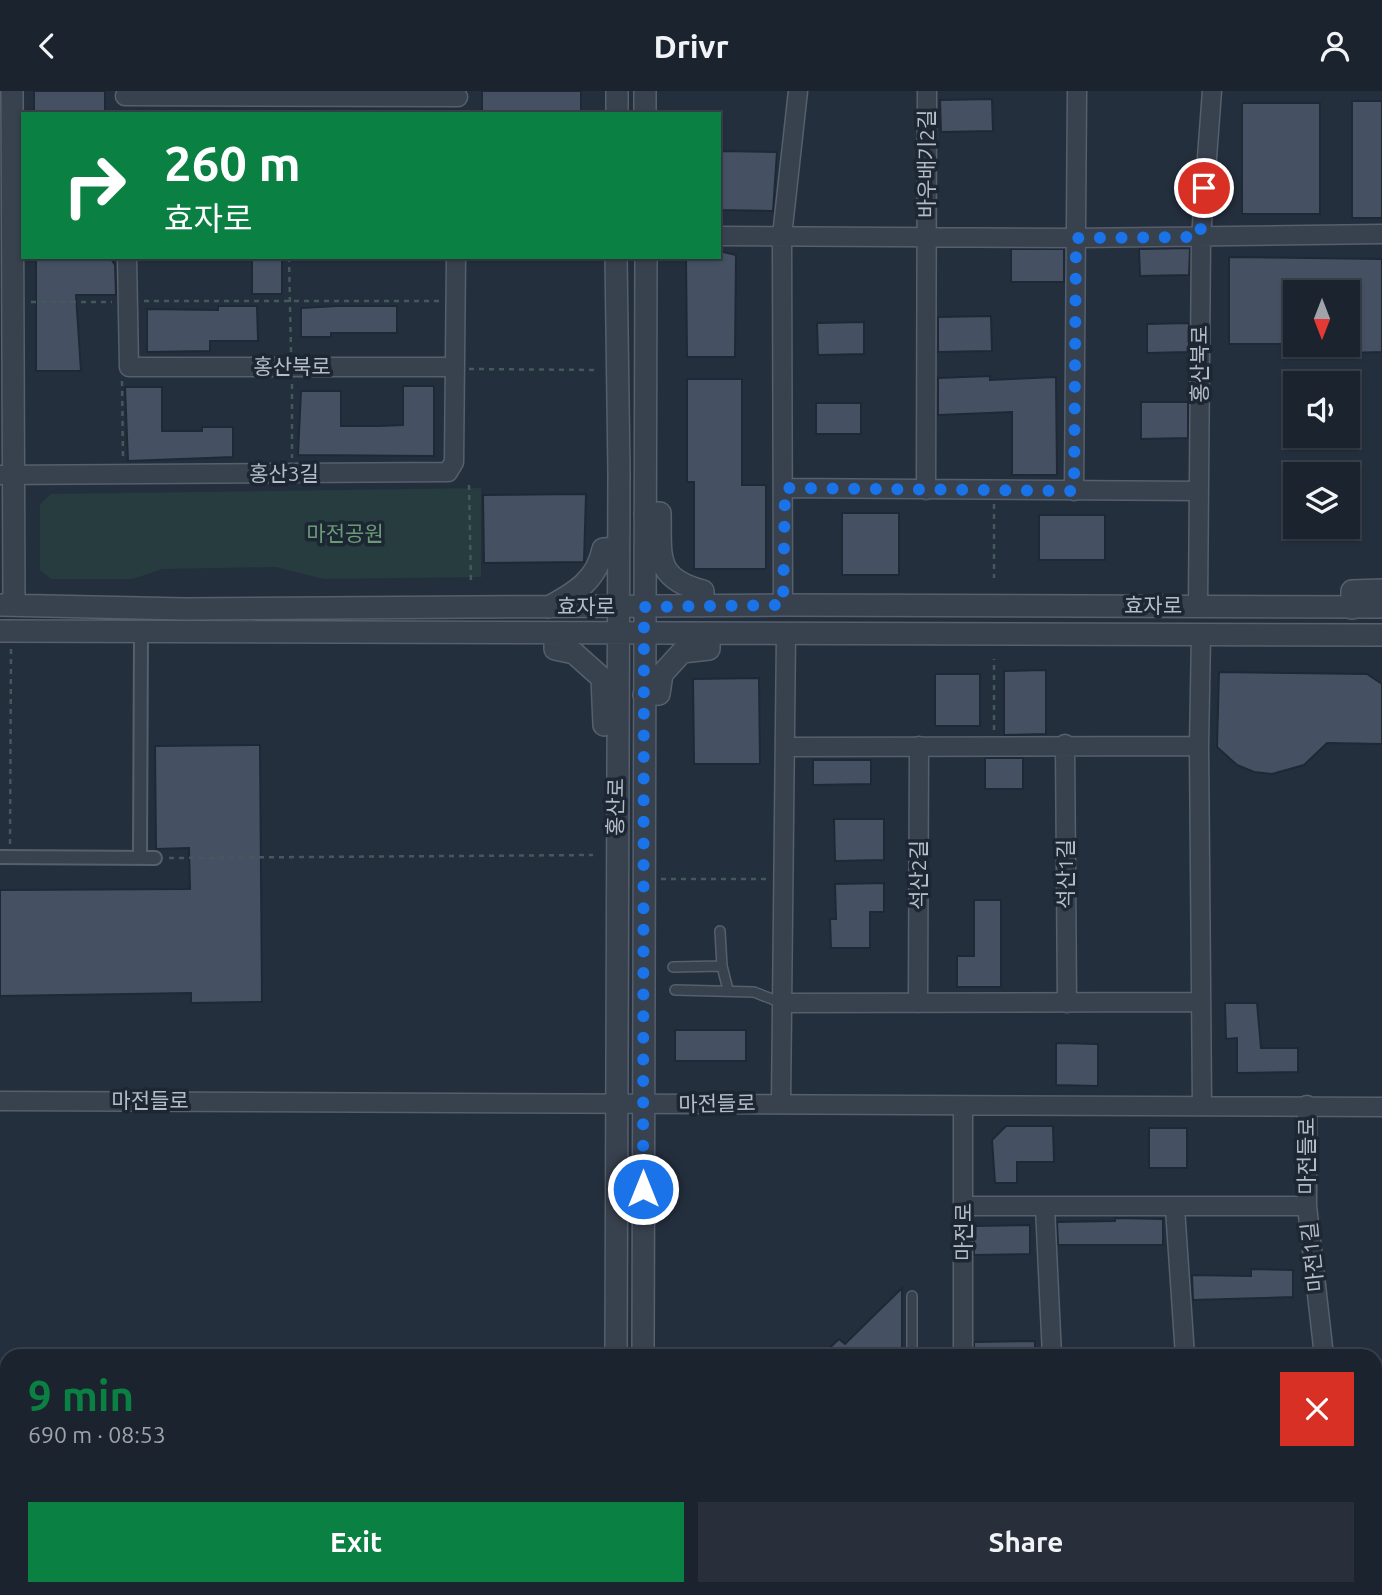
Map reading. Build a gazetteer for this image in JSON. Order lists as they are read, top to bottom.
{
  "streets": {
    "street": [
      "바우배기2길",
      "홍산북로",
      "홍산3길",
      "효자로",
      "홍산로",
      "석산1길",
      "석산2길",
      "마전들로",
      "마전로",
      "마전1길"
    ]
  },
  "crossings": [
    ["홍산북로", "홍산3길"],
    ["홍산북로", "효자로"],
    ["효자로", "홍산로"],
    ["홍산로", "마전들로"],
    ["마전들로", "마전로"],
    ["마전들로", "마전1길"],
    ["마전로", "마전1길"]
  ],
  "parks": ["마전공원"],
  "north": "bottom",
  "page": {
    "header": "Drivr",
    "turn": ["260 m", "효자로"],
    "heading": ["9 min", "690 m · 08:53"],
    "buttons": ["Exit", "Share"]
  }
}
